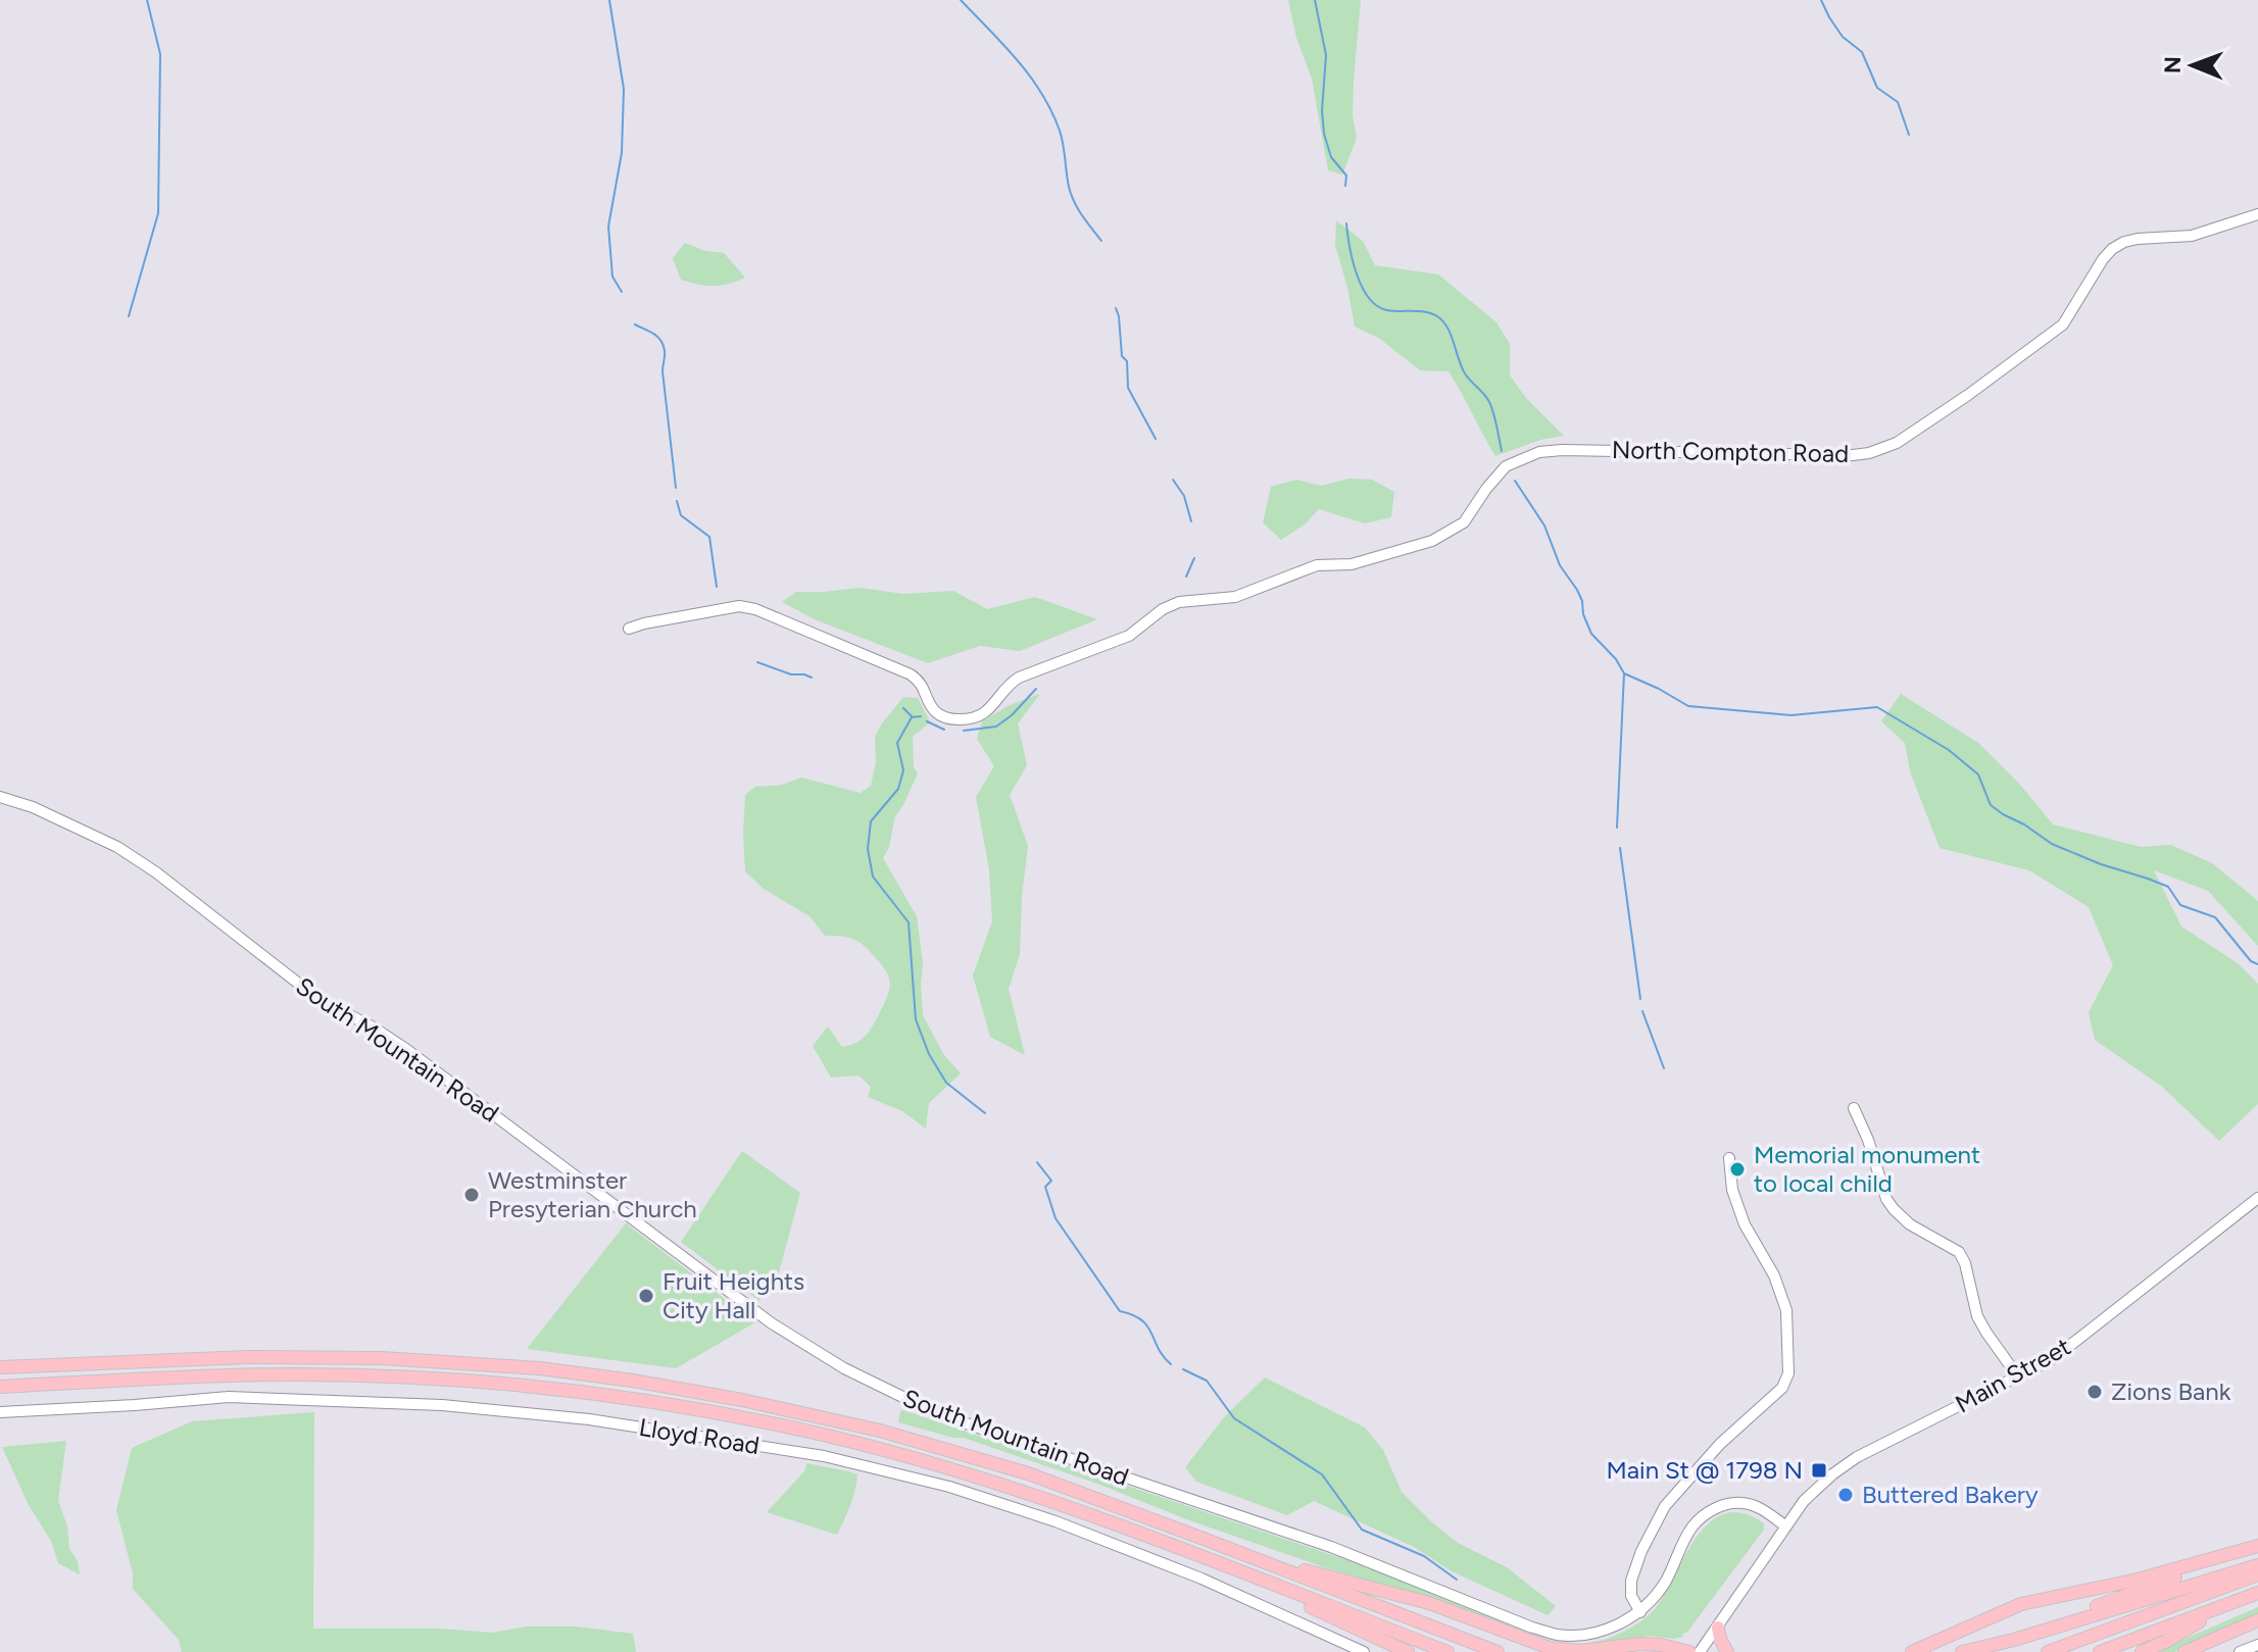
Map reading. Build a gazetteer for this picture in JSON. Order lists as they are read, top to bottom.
{
  "streets": {
    "street": [
      "North Compton Road",
      "South Mountain Road",
      "Main Street",
      "Lloyd Road"
    ]
  },
  "crossings": [
    ["South Mountain Road", "Main Street"]
  ],
  "places": {
    "other": [
      "Memorial monument to local child",
      "Westminster Presyterian Church",
      "Fruit Heights City Hall",
      "Zions Bank",
      "Buttered Bakery"
    ],
    "transit": ["Main St @ 1798 N"]
  },
  "north": "left"
}
